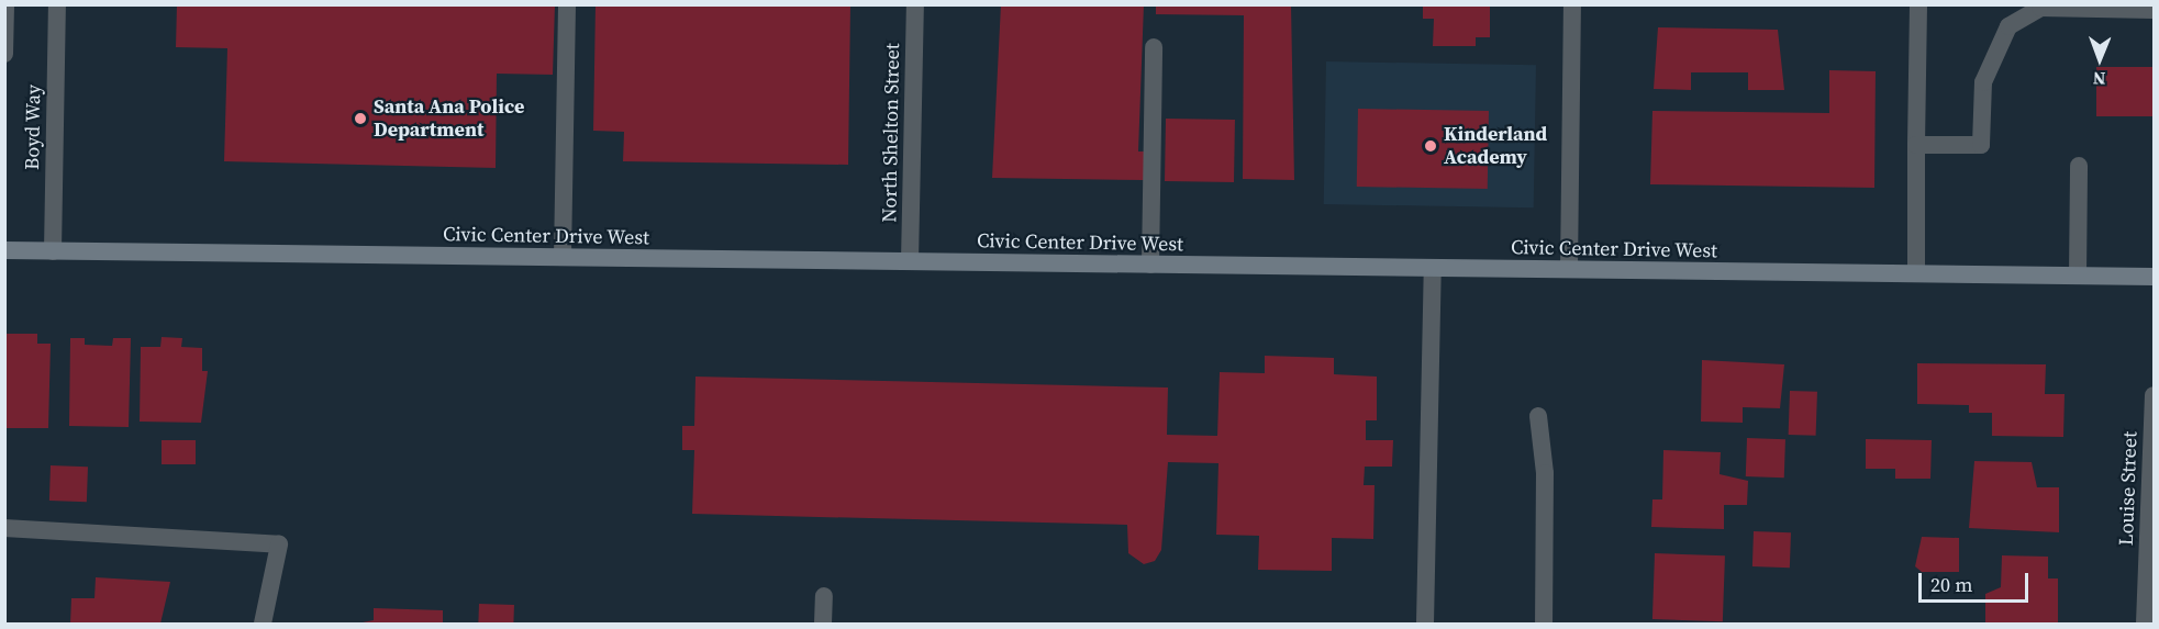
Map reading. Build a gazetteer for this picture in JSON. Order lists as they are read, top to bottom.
{
  "streets": {
    "main road": ["Civic Center Drive West"],
    "street": ["Boyd Way", "North Shelton Street", "Louise Street"]
  },
  "crossings": [
    ["Boyd Way", "Civic Center Drive West"],
    ["North Shelton Street", "Civic Center Drive West"]
  ],
  "places": ["Santa Ana Police Department", "Kinderland Academy"],
  "scale_bar": "20 m",
  "north": "bottom"
}
